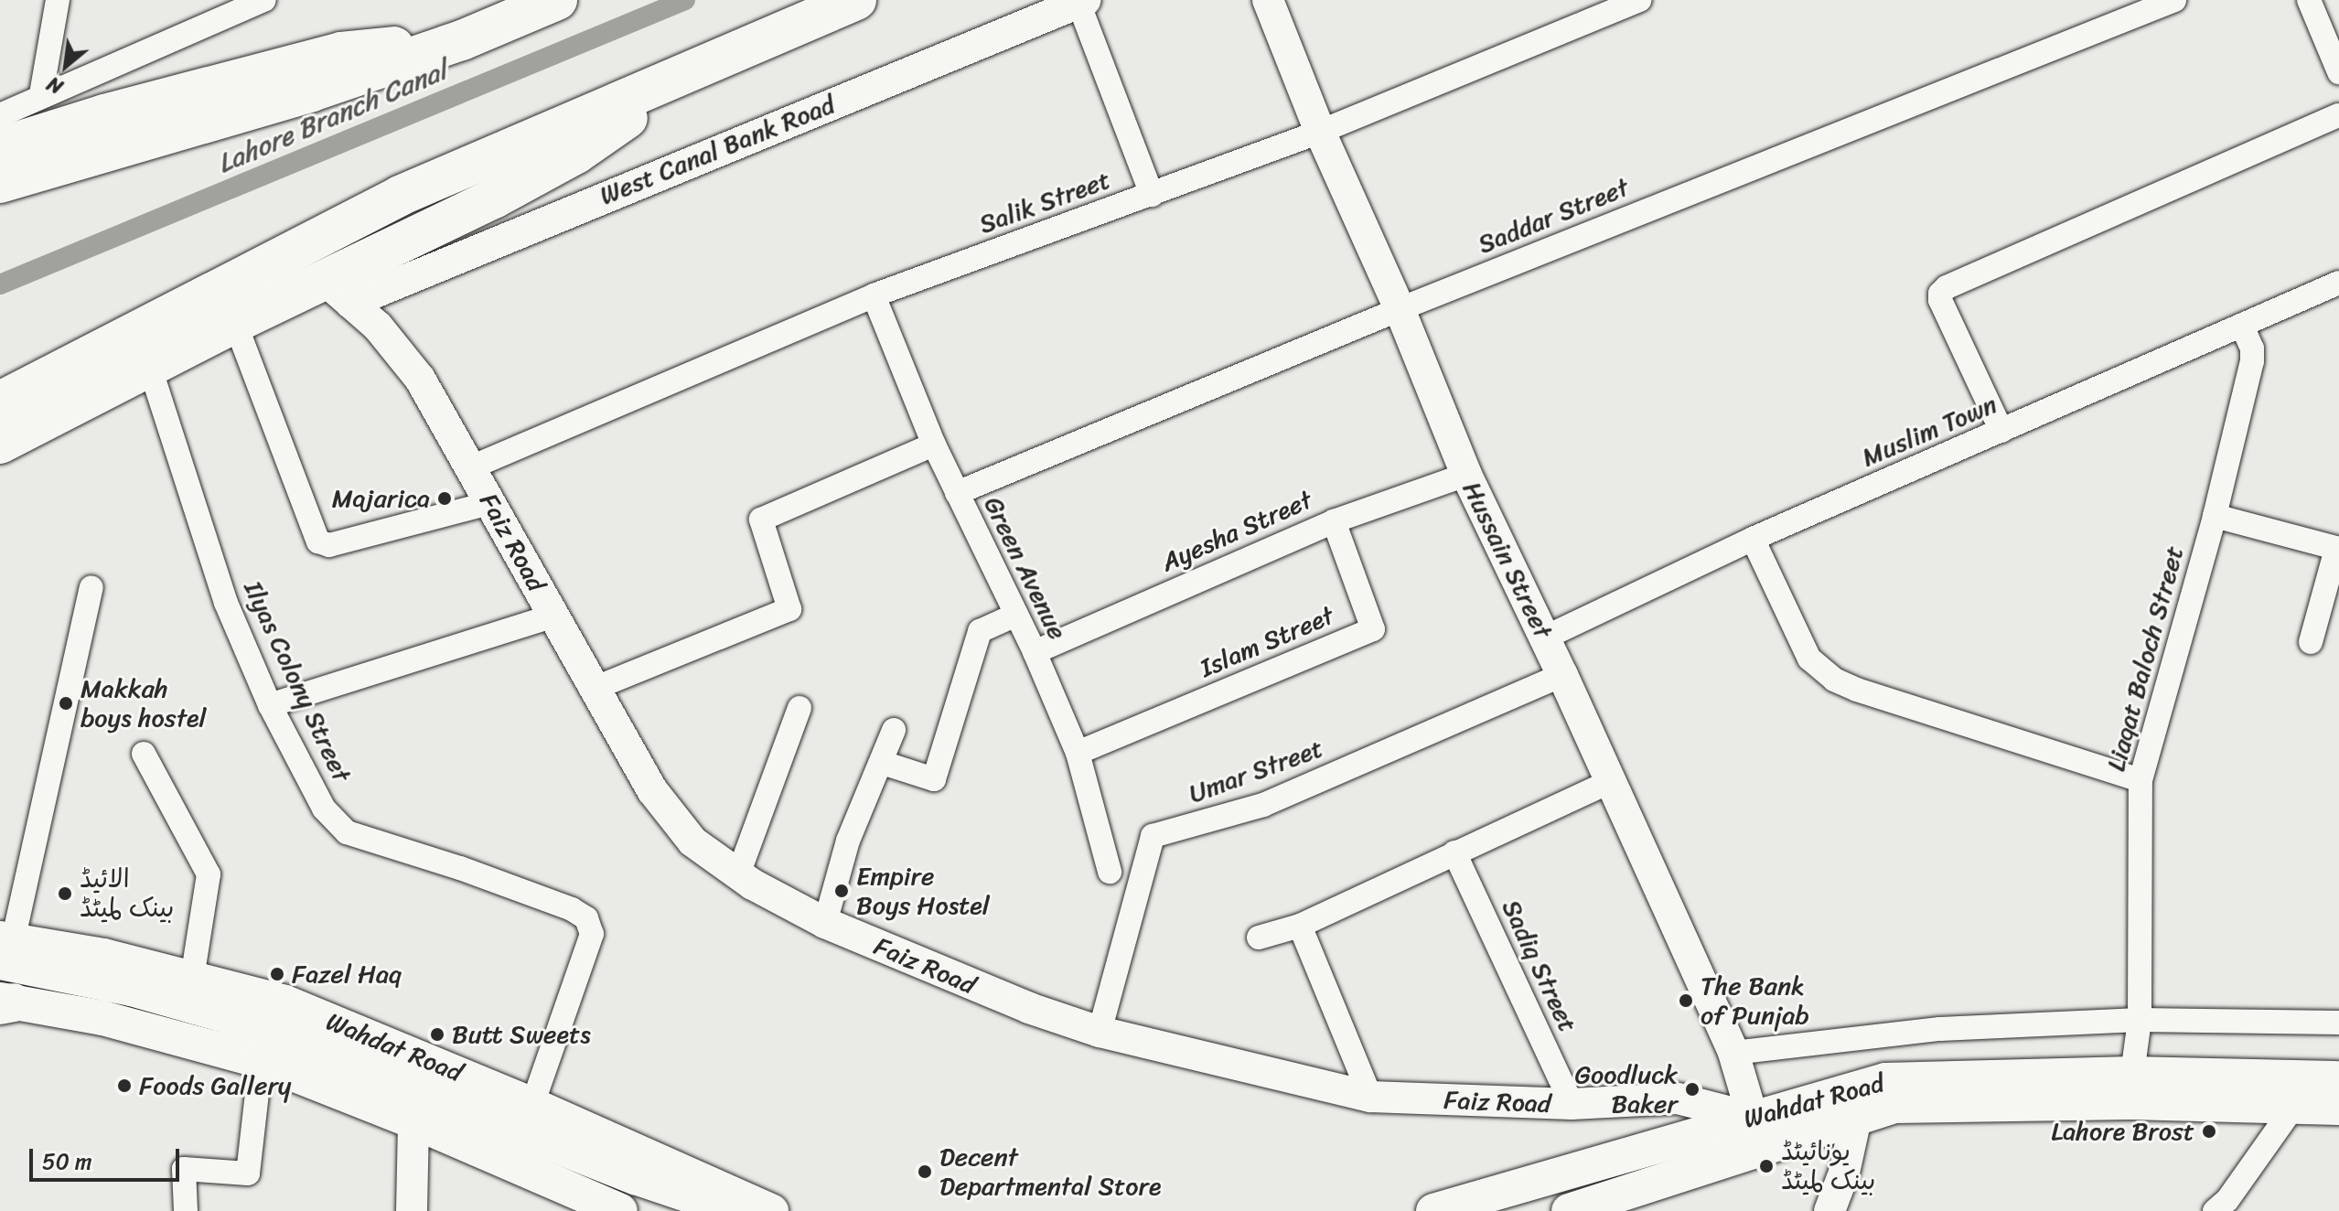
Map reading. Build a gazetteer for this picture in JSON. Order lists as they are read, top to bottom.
{
  "streets": {
    "main road": ["Wahdat Road"],
    "street": [
      "West Canal Bank Road",
      "Salik Street",
      "Saddar Street",
      "Muslim Town",
      "Ayesha Street",
      "Faiz Road",
      "Hussain Street",
      "Green Avenue",
      "Islam Street",
      "Liaqat Baloch Street",
      "Ilyas Colony Street",
      "Umar Street",
      "Sadiq Street"
    ]
  },
  "crossings": [
    ["West Canal Bank Road", "Faiz Road"],
    ["Salik Street", "Faiz Road"],
    ["Salik Street", "Hussain Street"],
    ["Salik Street", "Green Avenue"],
    ["Saddar Street", "Hussain Street"],
    ["Saddar Street", "Green Avenue"],
    ["Muslim Town", "Hussain Street"],
    ["Muslim Town", "Liaqat Baloch Street"],
    ["Ayesha Street", "Hussain Street"],
    ["Ayesha Street", "Green Avenue"],
    ["Ayesha Street", "Islam Street"],
    ["Faiz Road", "Hussain Street"],
    ["Faiz Road", "Umar Street"],
    ["Faiz Road", "Sadiq Street"],
    ["Faiz Road", "Wahdat Road"],
    ["Hussain Street", "Umar Street"],
    ["Hussain Street", "Wahdat Road"],
    ["Green Avenue", "Islam Street"],
    ["Liaqat Baloch Street", "Wahdat Road"],
    ["Ilyas Colony Street", "Wahdat Road"]
  ],
  "water": ["Lahore Branch Canal"],
  "places": [
    "Majarica",
    "Makkah boys hostel",
    "Empire Boys Hostel",
    "الائیڈ بینک لمیٹڈ",
    "Fazel Haq",
    "The Bank of Punjab",
    "Butt Sweets",
    "Foods Gallery",
    "Goodluck Baker",
    "Lahore Brost",
    "یونائیٹڈ بینک لمیٹڈ",
    "Decent Departmental Store"
  ],
  "scale_bar": "50 m",
  "north": "bottom left"
}
